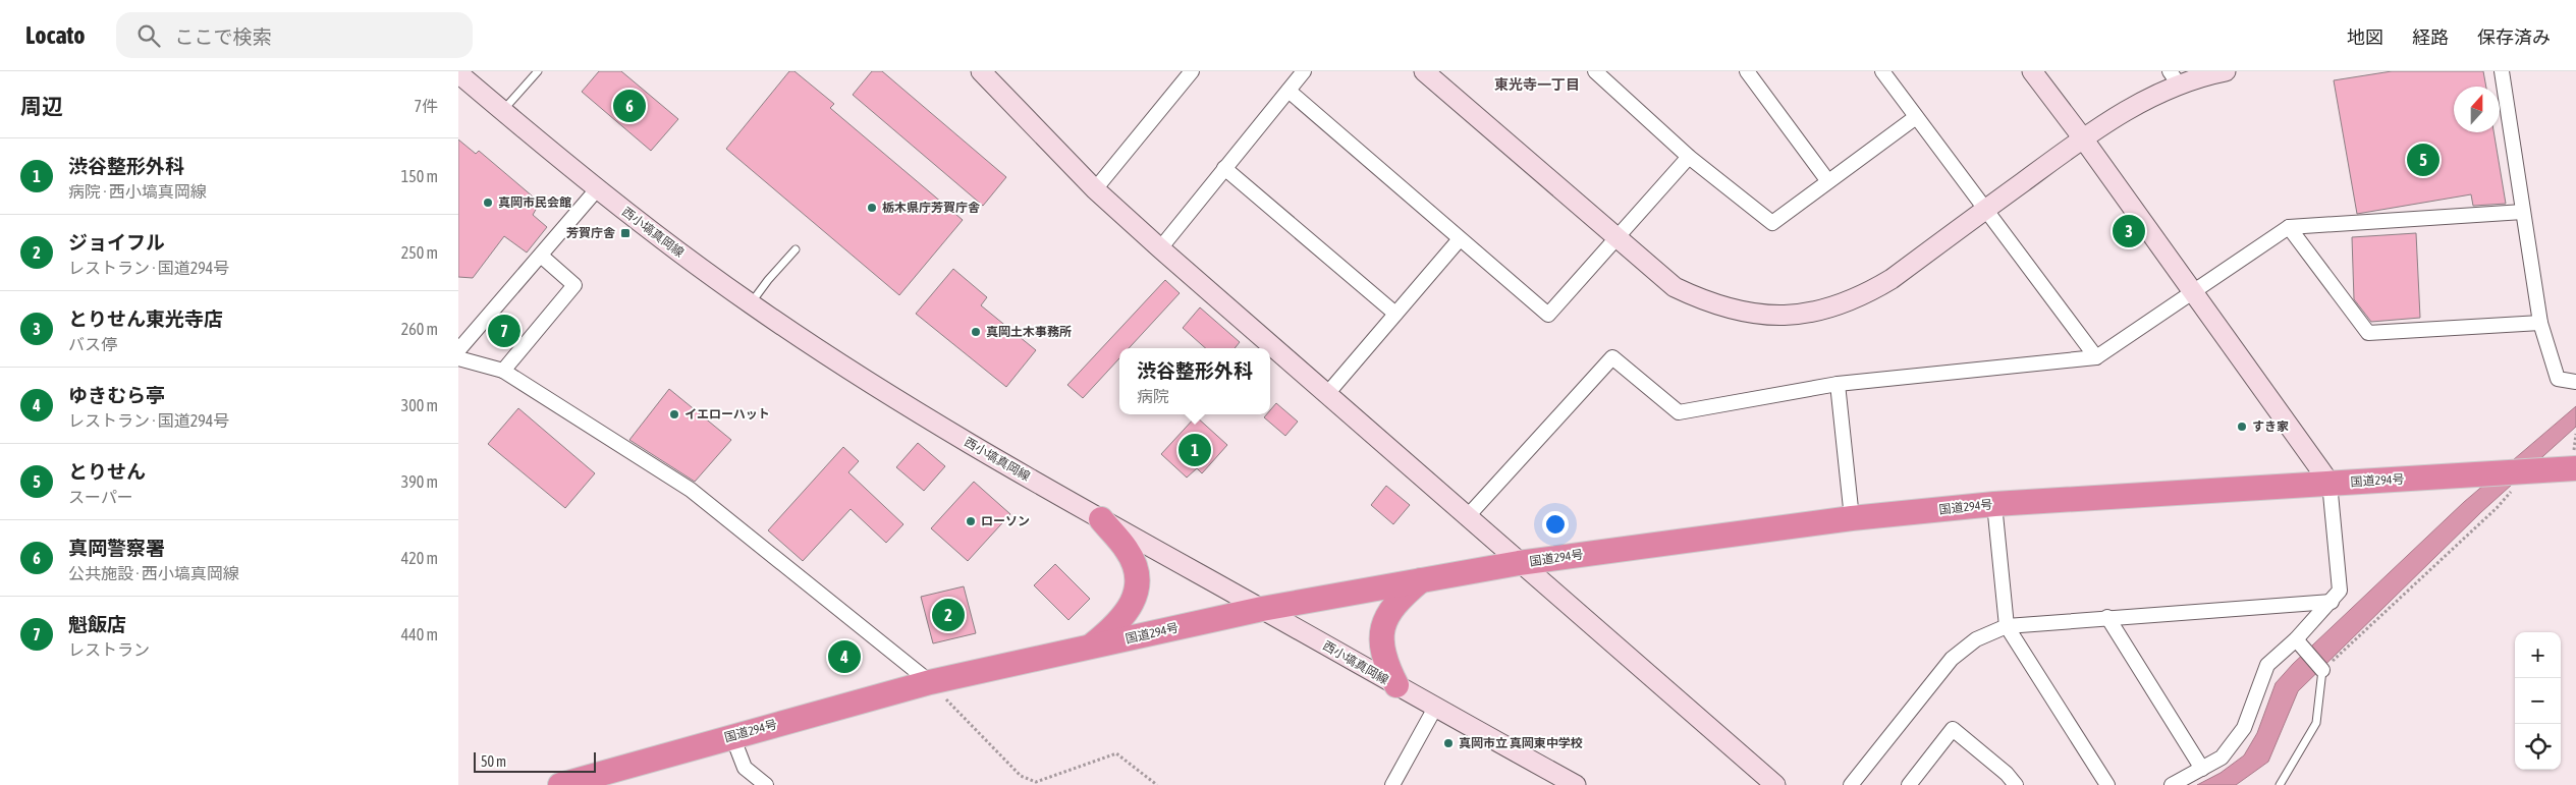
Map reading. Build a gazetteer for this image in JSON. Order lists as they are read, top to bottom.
{
  "streets": {
    "highway": ["国道294号"],
    "street": ["西小塙真岡線"]
  },
  "crossings": [
    ["西小塙真岡線", "国道294号"]
  ],
  "districts": ["東光寺一丁目"],
  "places": {
    "other": [
      "真岡市民会館",
      "栃木県庁芳賀庁舎",
      "真岡土木事務所",
      "イエローハット",
      "すき家",
      "ローソン",
      "真岡市立 真岡東中学校"
    ],
    "transit": ["芳賀庁舎"]
  },
  "scale_bar": "50 m",
  "north": "top",
  "page": {
    "header": "Locato",
    "search": "ここで検索",
    "nav": ["地図", "経路", "保存済み"],
    "heading": ["周辺", "7件"],
    "pins": [
      "6",
      "5",
      "3",
      "7",
      "1",
      "2",
      "4"
    ],
    "list": [
      {
        "mark": "1",
        "name": "渋谷整形外科",
        "note": "病院 · 西小塙真岡線",
        "value": "150 m"
      },
      {
        "mark": "2",
        "name": "ジョイフル",
        "note": "レストラン · 国道294号",
        "value": "250 m"
      },
      {
        "mark": "3",
        "name": "とりせん東光寺店",
        "note": "バス停",
        "value": "260 m"
      },
      {
        "mark": "4",
        "name": "ゆきむら亭",
        "note": "レストラン · 国道294号",
        "value": "300 m"
      },
      {
        "mark": "5",
        "name": "とりせん",
        "note": "スーパー",
        "value": "390 m"
      },
      {
        "mark": "6",
        "name": "真岡警察署",
        "note": "公共施設 · 西小塙真岡線",
        "value": "420 m"
      },
      {
        "mark": "7",
        "name": "魁飯店",
        "note": "レストラン",
        "value": "440 m"
      }
    ],
    "popup": ["渋谷整形外科", "病院"],
    "map_buttons": ["+", "−"],
    "scale": "50 m"
  }
}
